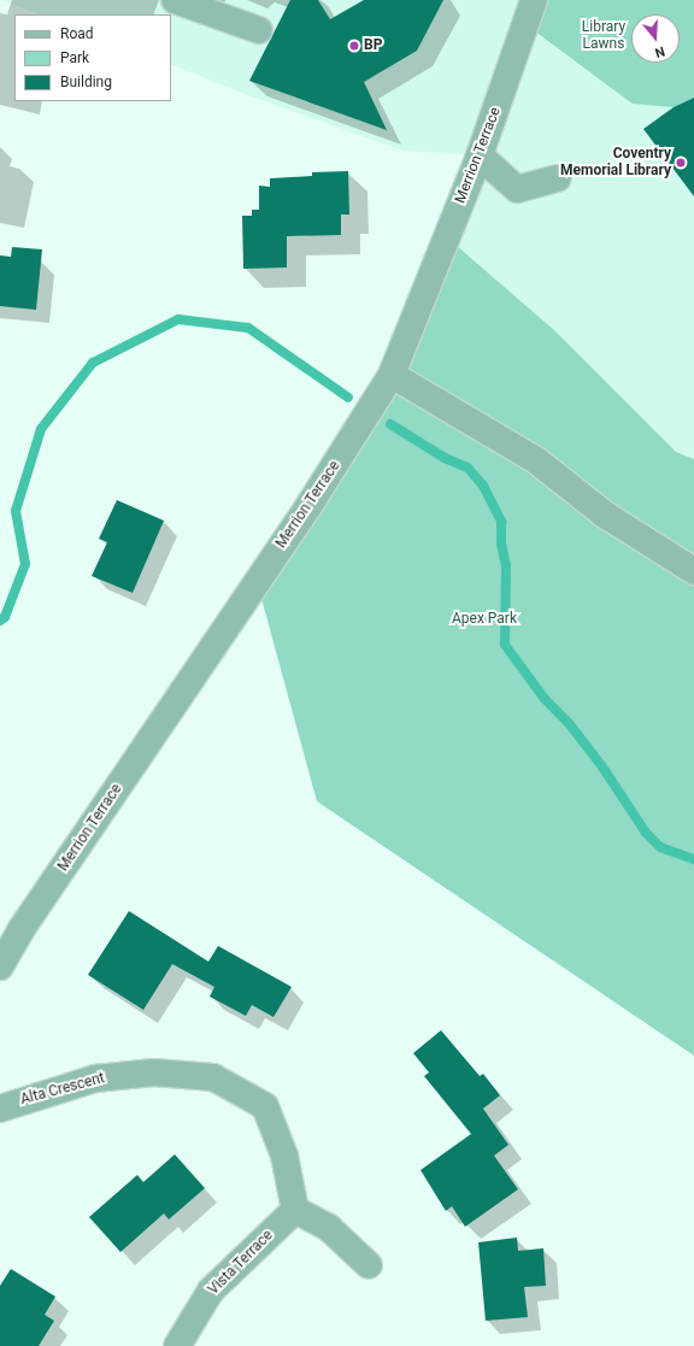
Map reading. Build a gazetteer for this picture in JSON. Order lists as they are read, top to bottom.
{
  "streets": {
    "street": ["Merrion Terrace", "Alta Crescent", "Vista Terrace"]
  },
  "crossings": [
    ["Alta Crescent", "Vista Terrace"]
  ],
  "parks": ["Library Lawns", "Apex Park"],
  "places": ["BP", "Coventry Memorial Library"],
  "legend": ["Road", "Park", "Building"],
  "north": "bottom"
}
